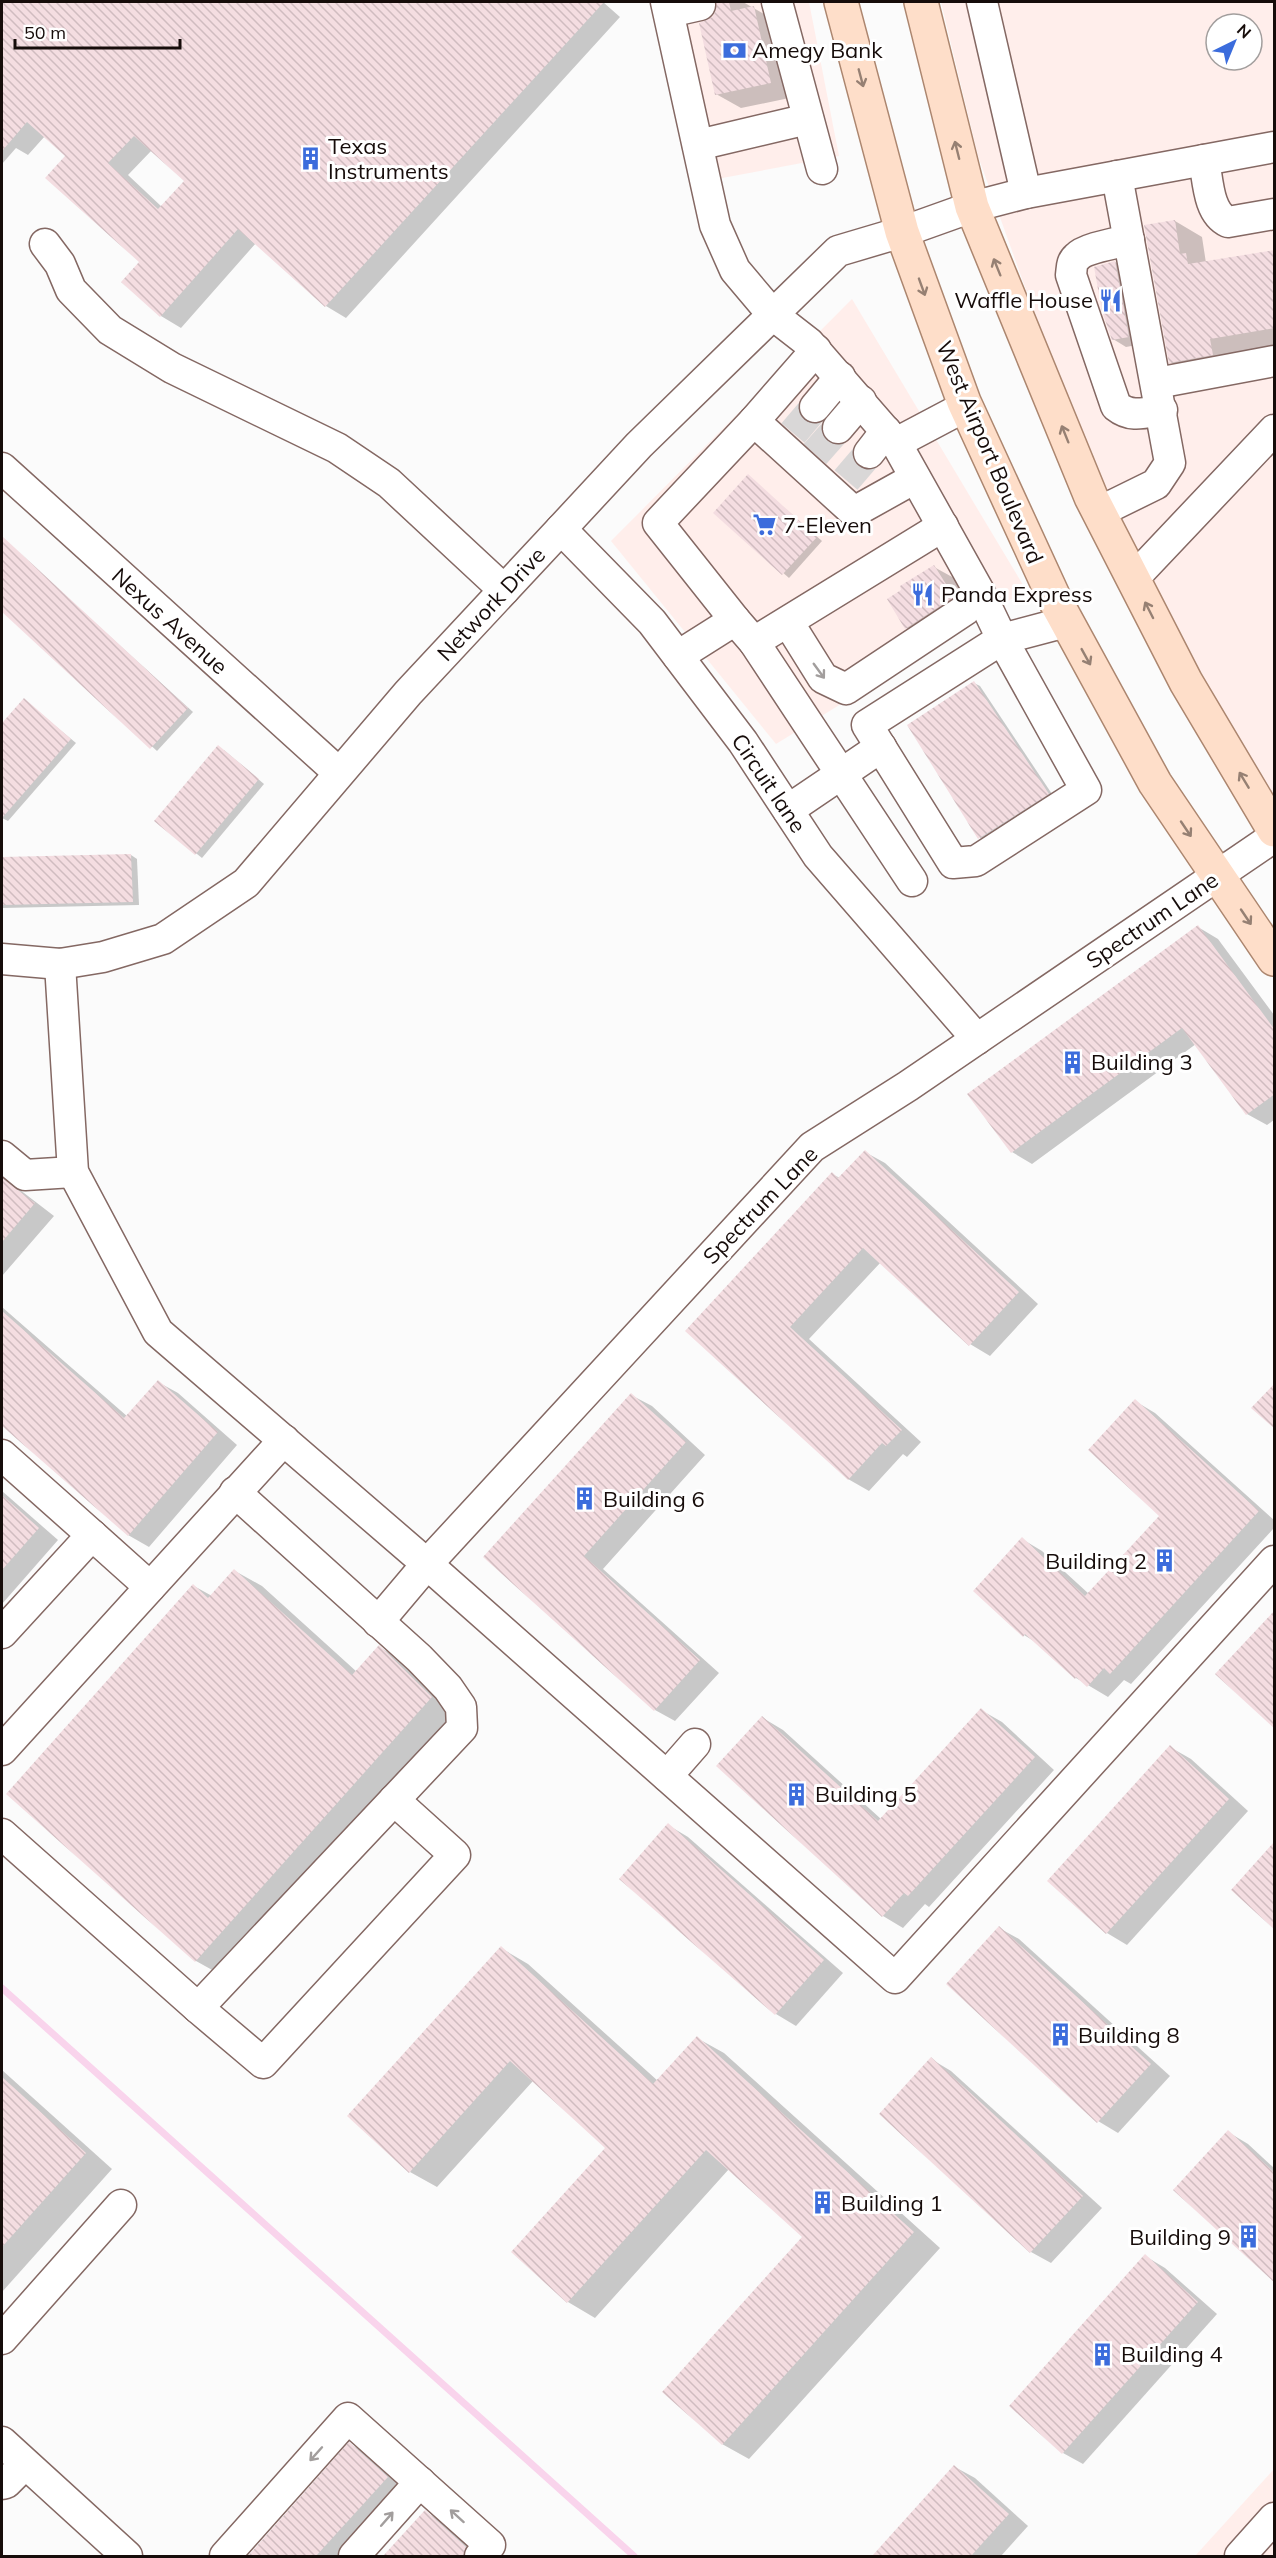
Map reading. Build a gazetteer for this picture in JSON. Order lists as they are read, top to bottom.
{
  "streets": {
    "main road": ["West Airport Boulevard"],
    "street": [
      "Network Drive",
      "Nexus Avenue",
      "Circuit lane",
      "Spectrum Lane"
    ]
  },
  "crossings": [
    ["West Airport Boulevard", "Network Drive"],
    ["West Airport Boulevard", "Spectrum Lane"],
    ["Network Drive", "Nexus Avenue"],
    ["Network Drive", "Circuit lane"],
    ["Circuit lane", "Spectrum Lane"]
  ],
  "places": {
    "bank": ["Amegy Bank"],
    "building": [
      "Texas Instruments",
      "Building 3",
      "Building 6",
      "Building 2",
      "Building 5",
      "Building 8",
      "Building 1",
      "Building 9",
      "Building 4"
    ],
    "restaurant": ["Waffle House", "Panda Express"],
    "supermarket": ["7-Eleven"]
  },
  "scale_bar": "50 m",
  "north": "top right"
}
